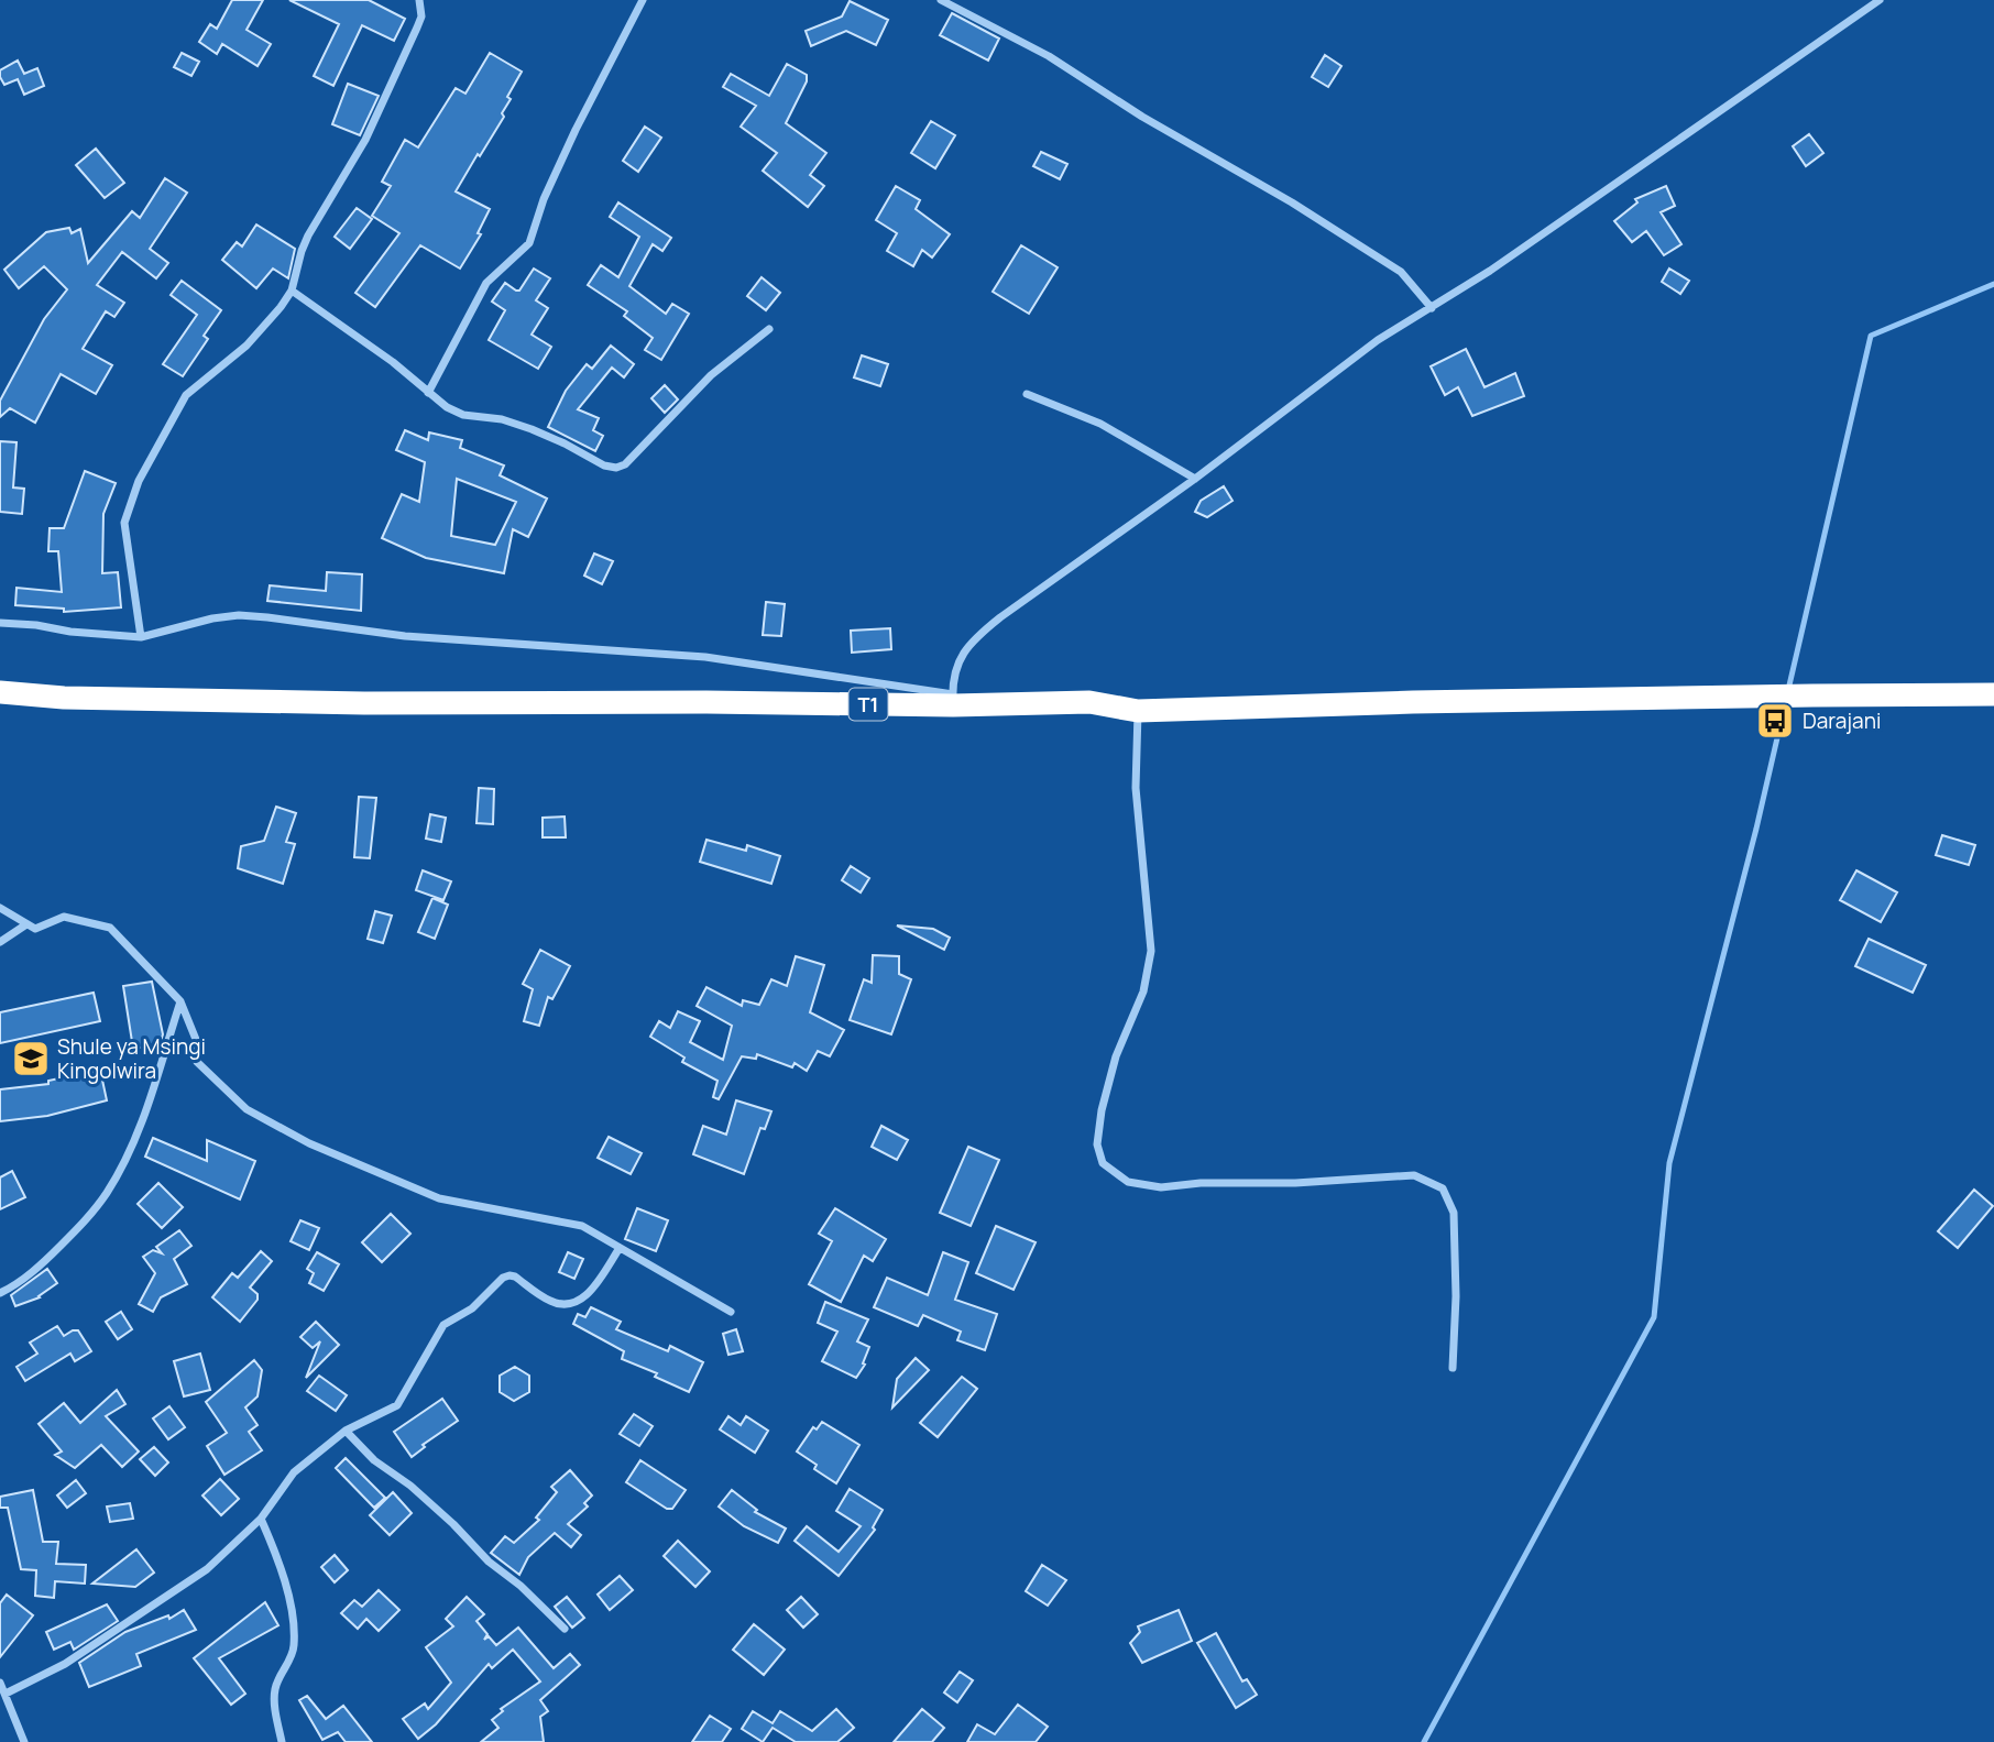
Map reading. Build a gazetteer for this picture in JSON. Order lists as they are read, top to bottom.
{
  "streets": {
    "highway": ["T1"]
  },
  "places": {
    "bus stop": ["Darajani"],
    "school or university": ["Shule ya Msingi Kingolwira"]
  }
}
